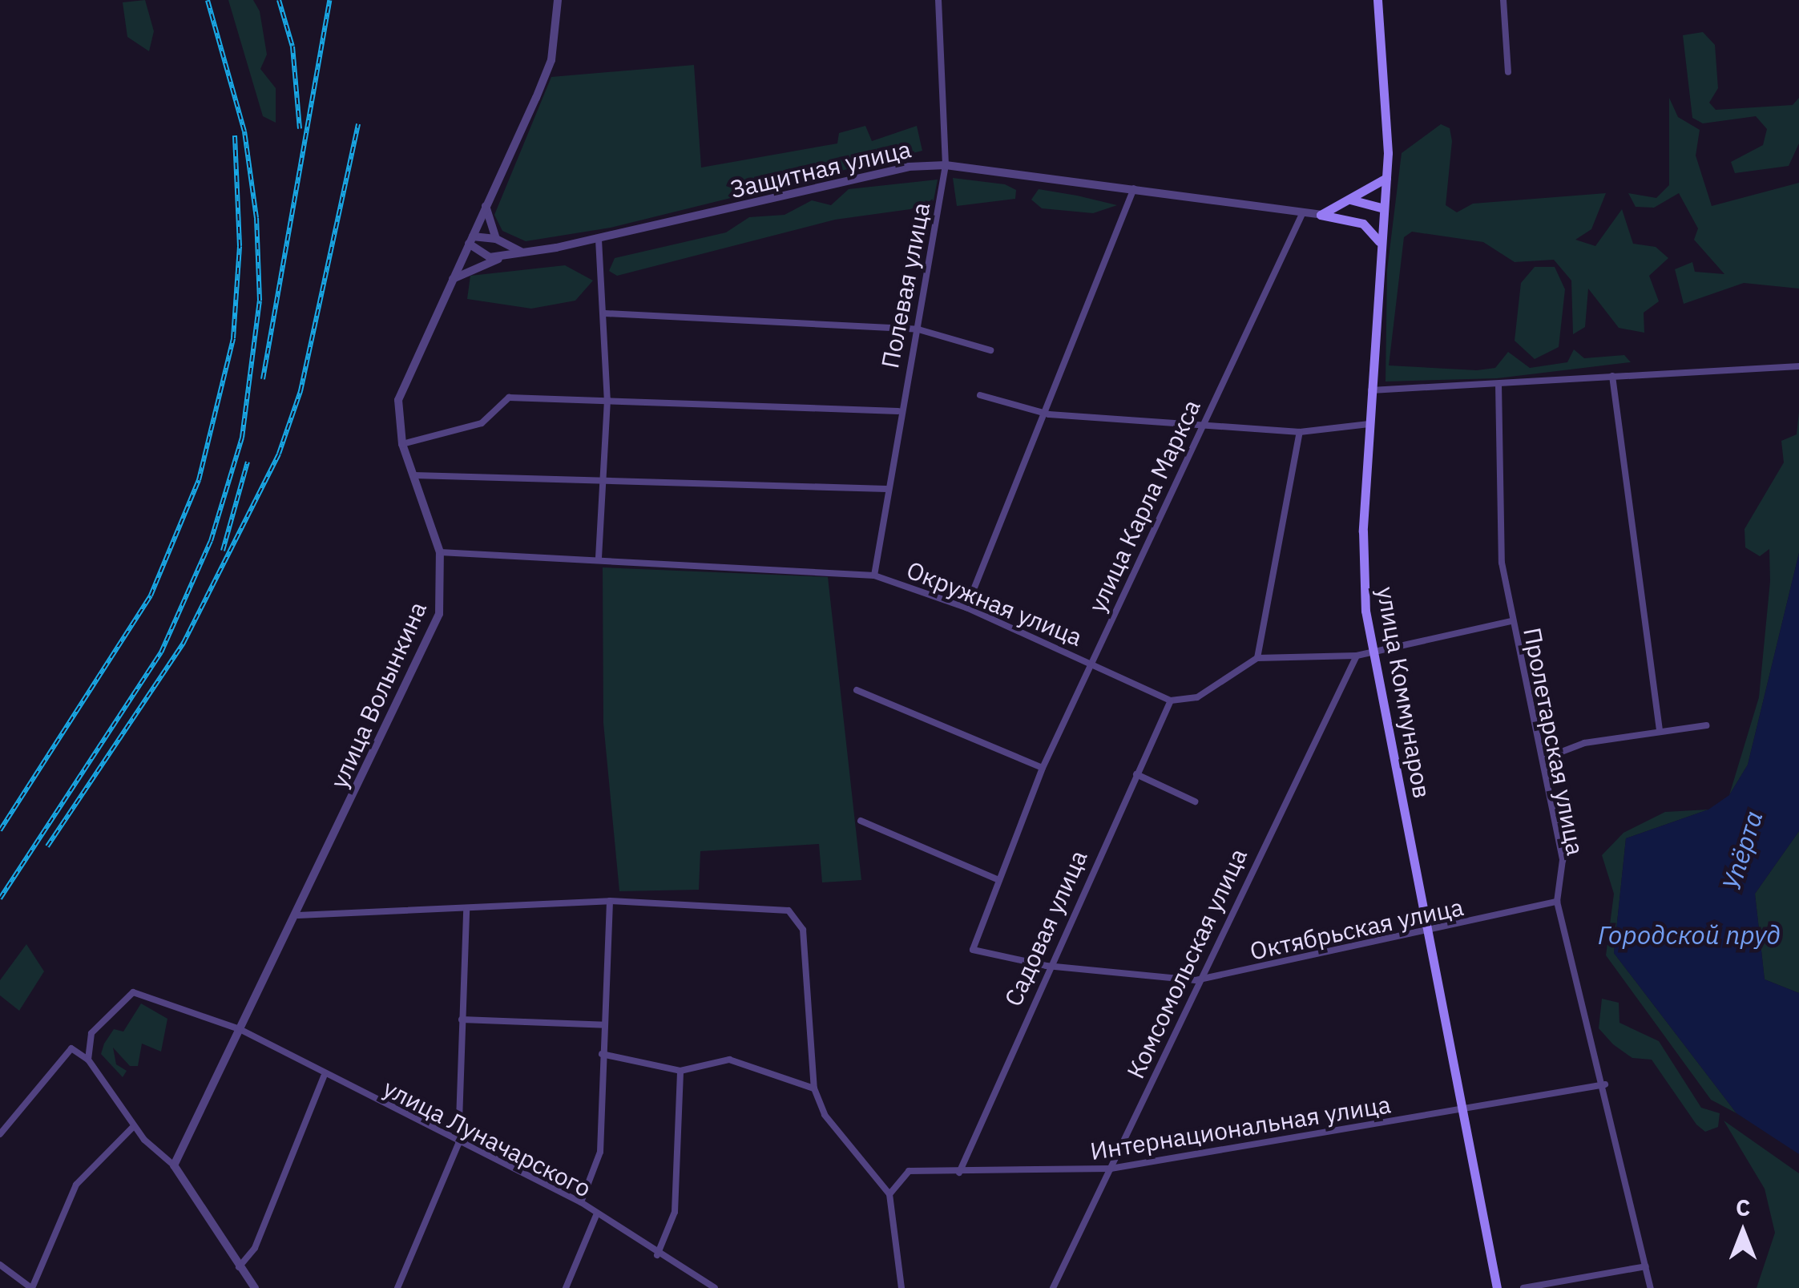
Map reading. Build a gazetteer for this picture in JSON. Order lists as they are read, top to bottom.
{
  "streets": {
    "main road": ["улица Коммунаров"],
    "street": [
      "Защитная улица",
      "Полевая улица",
      "улица Карла Маркса",
      "Окружная улица",
      "улица Волынкина",
      "Пролетарская улица",
      "Садовая улица",
      "Октябрьская улица",
      "Комсомольская улица",
      "Интернациональная улица",
      "улица Луначарского"
    ]
  },
  "crossings": [
    ["Защитная улица", "Полевая улица"],
    ["Защитная улица", "улица Карла Маркса"],
    ["Полевая улица", "Окружная улица"],
    ["улица Карла Маркса", "Окружная улица"],
    ["улица Карла Маркса", "Октябрьская улица"],
    ["Окружная улица", "улица Волынкина"],
    ["Окружная улица", "Садовая улица"],
    ["улица Коммунаров", "Октябрьская улица"],
    ["улица Коммунаров", "Интернациональная улица"],
    ["улица Волынкина", "улица Луначарского"],
    ["Пролетарская улица", "Октябрьская улица"],
    ["Пролетарская улица", "Интернациональная улица"],
    ["Садовая улица", "Октябрьская улица"],
    ["Садовая улица", "Интернациональная улица"],
    ["Октябрьская улица", "Комсомольская улица"],
    ["Комсомольская улица", "Интернациональная улица"]
  ],
  "water": ["Упёрта", "Городской пруд"],
  "north": "top"
}
